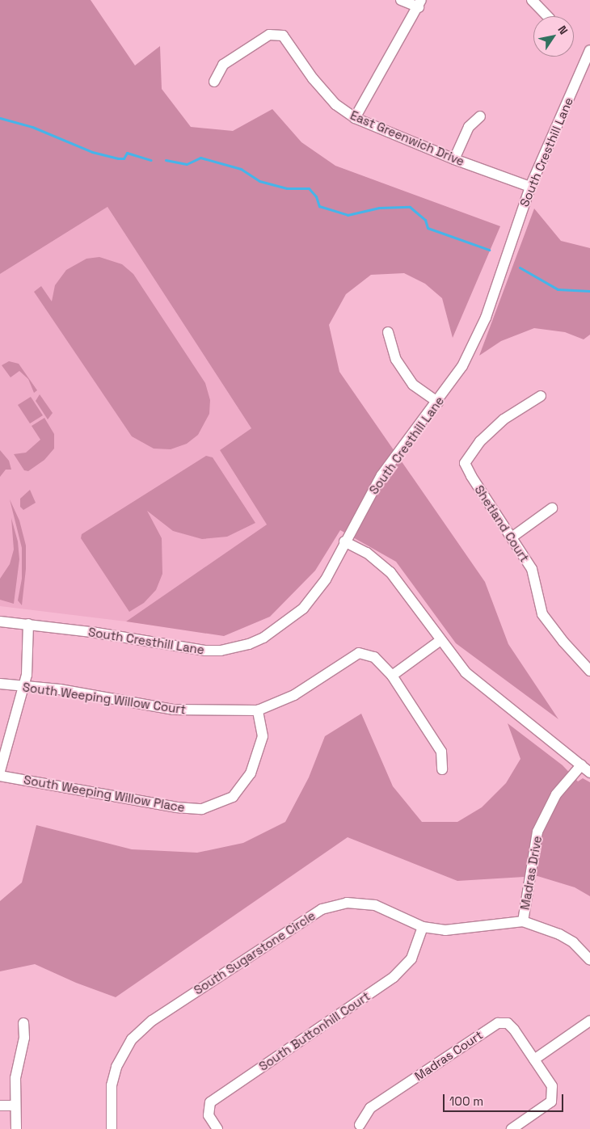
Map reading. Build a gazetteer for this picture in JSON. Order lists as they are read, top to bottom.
{
  "streets": {
    "street": [
      "East Greenwich Drive",
      "South Cresthill Lane",
      "Shetland Court",
      "South Weeping Willow Court",
      "South Weeping Willow Place",
      "Madras Drive",
      "South Sugarstone Circle",
      "South Buttonhill Court",
      "Madras Court"
    ]
  },
  "crossings": [
    ["East Greenwich Drive", "South Cresthill Lane"],
    ["South Weeping Willow Court", "South Weeping Willow Place"],
    ["Madras Drive", "South Sugarstone Circle"],
    ["South Sugarstone Circle", "South Buttonhill Court"]
  ],
  "scale_bar": "100 m",
  "north": "top right"
}
